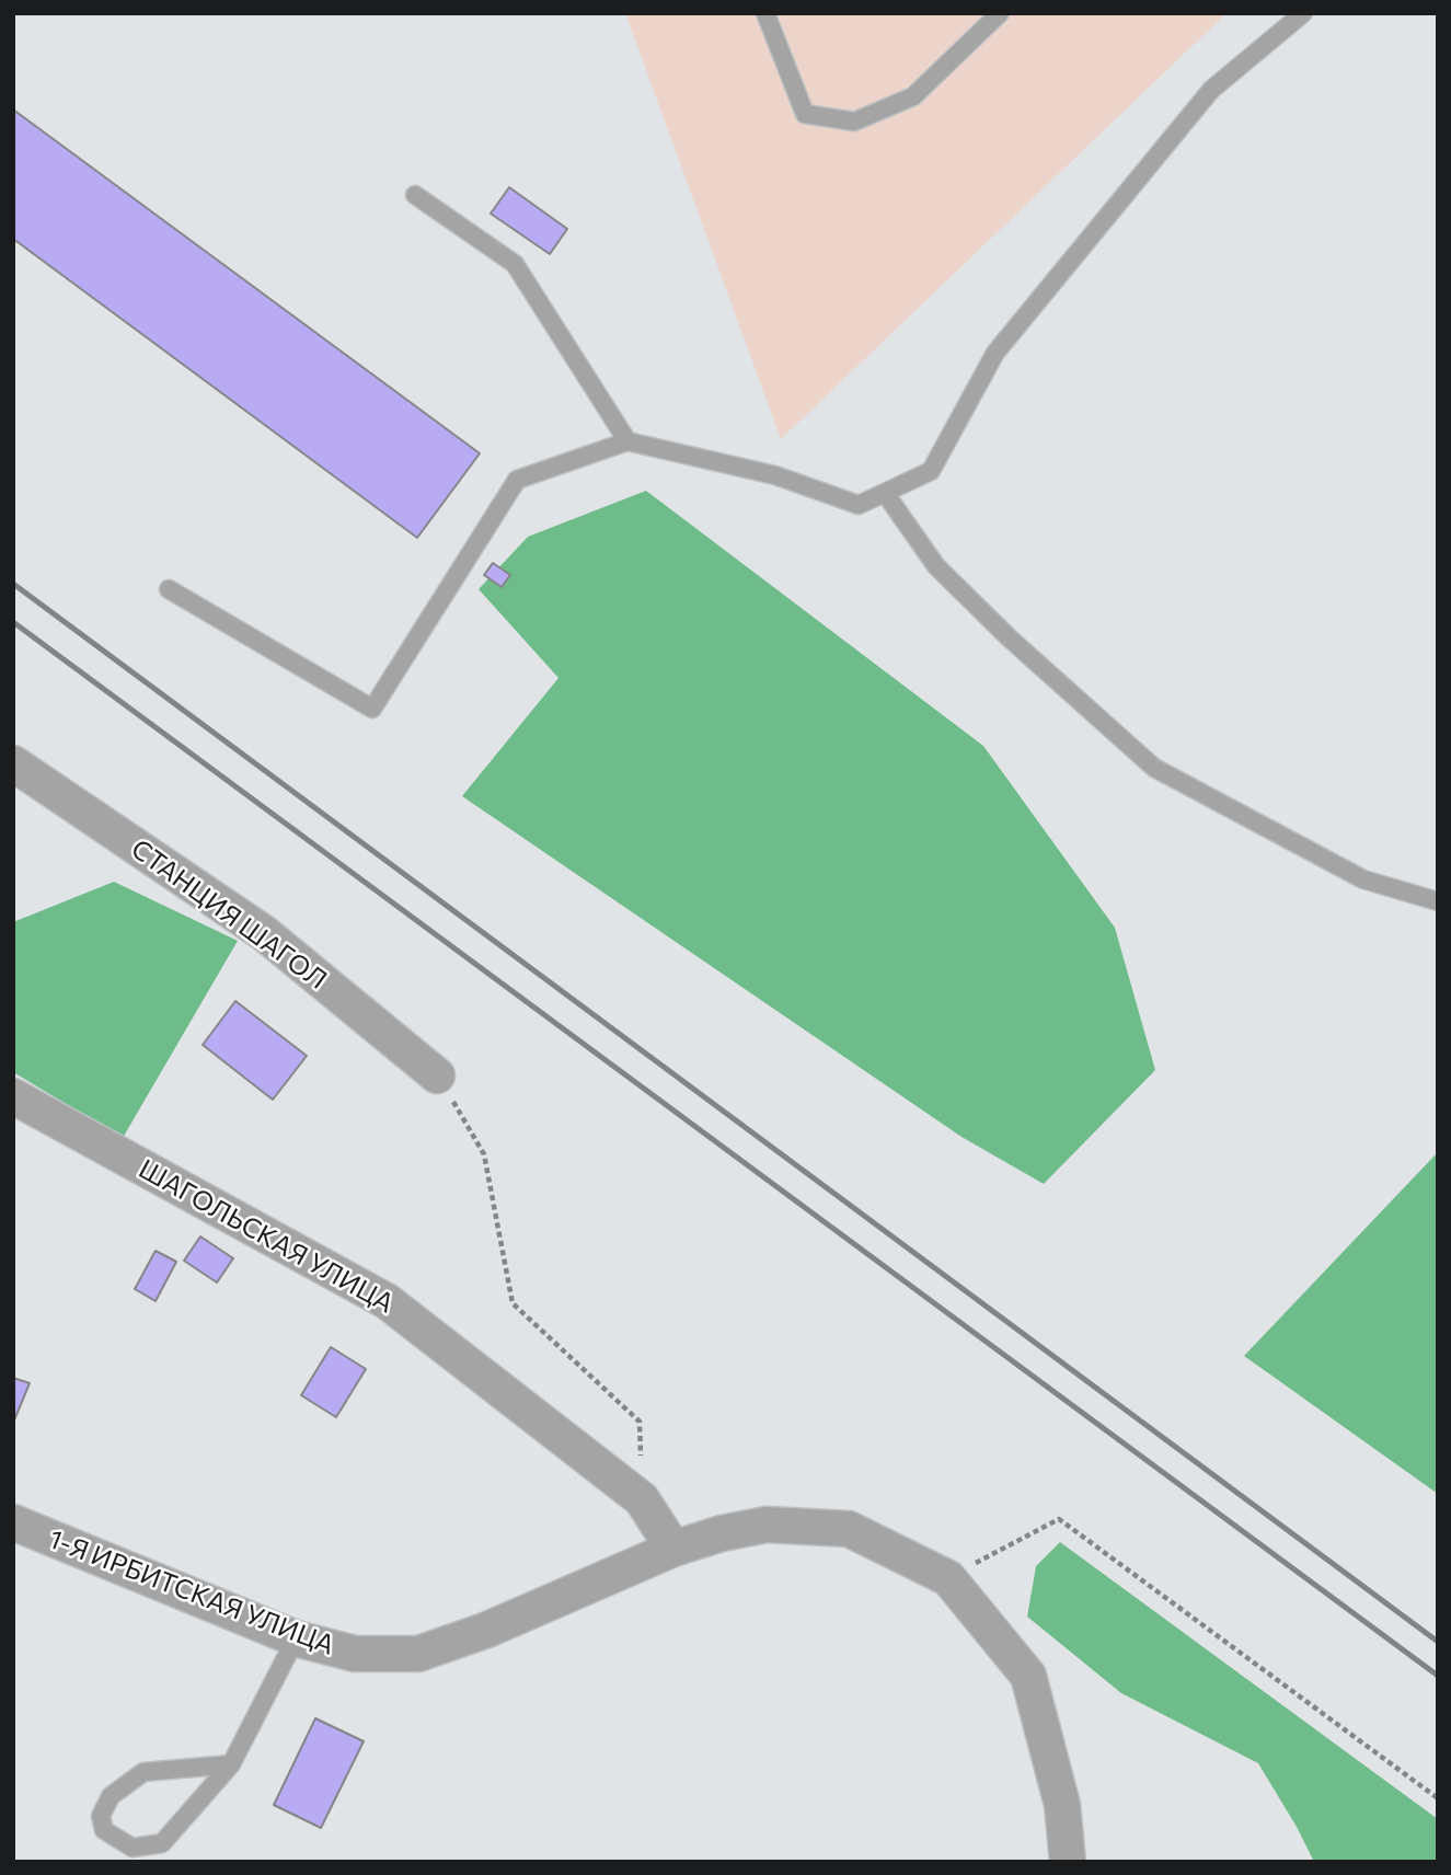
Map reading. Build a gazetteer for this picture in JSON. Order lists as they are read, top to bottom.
{
  "streets": {
    "street": ["СТАНЦИЯ ШАГОЛ", "ШАГОЛЬСКАЯ УЛИЦА", "1-Я ИРБИТСКАЯ УЛИЦА"]
  },
  "crossings": [
    ["ШАГОЛЬСКАЯ УЛИЦА", "1-Я ИРБИТСКАЯ УЛИЦА"]
  ]
}
